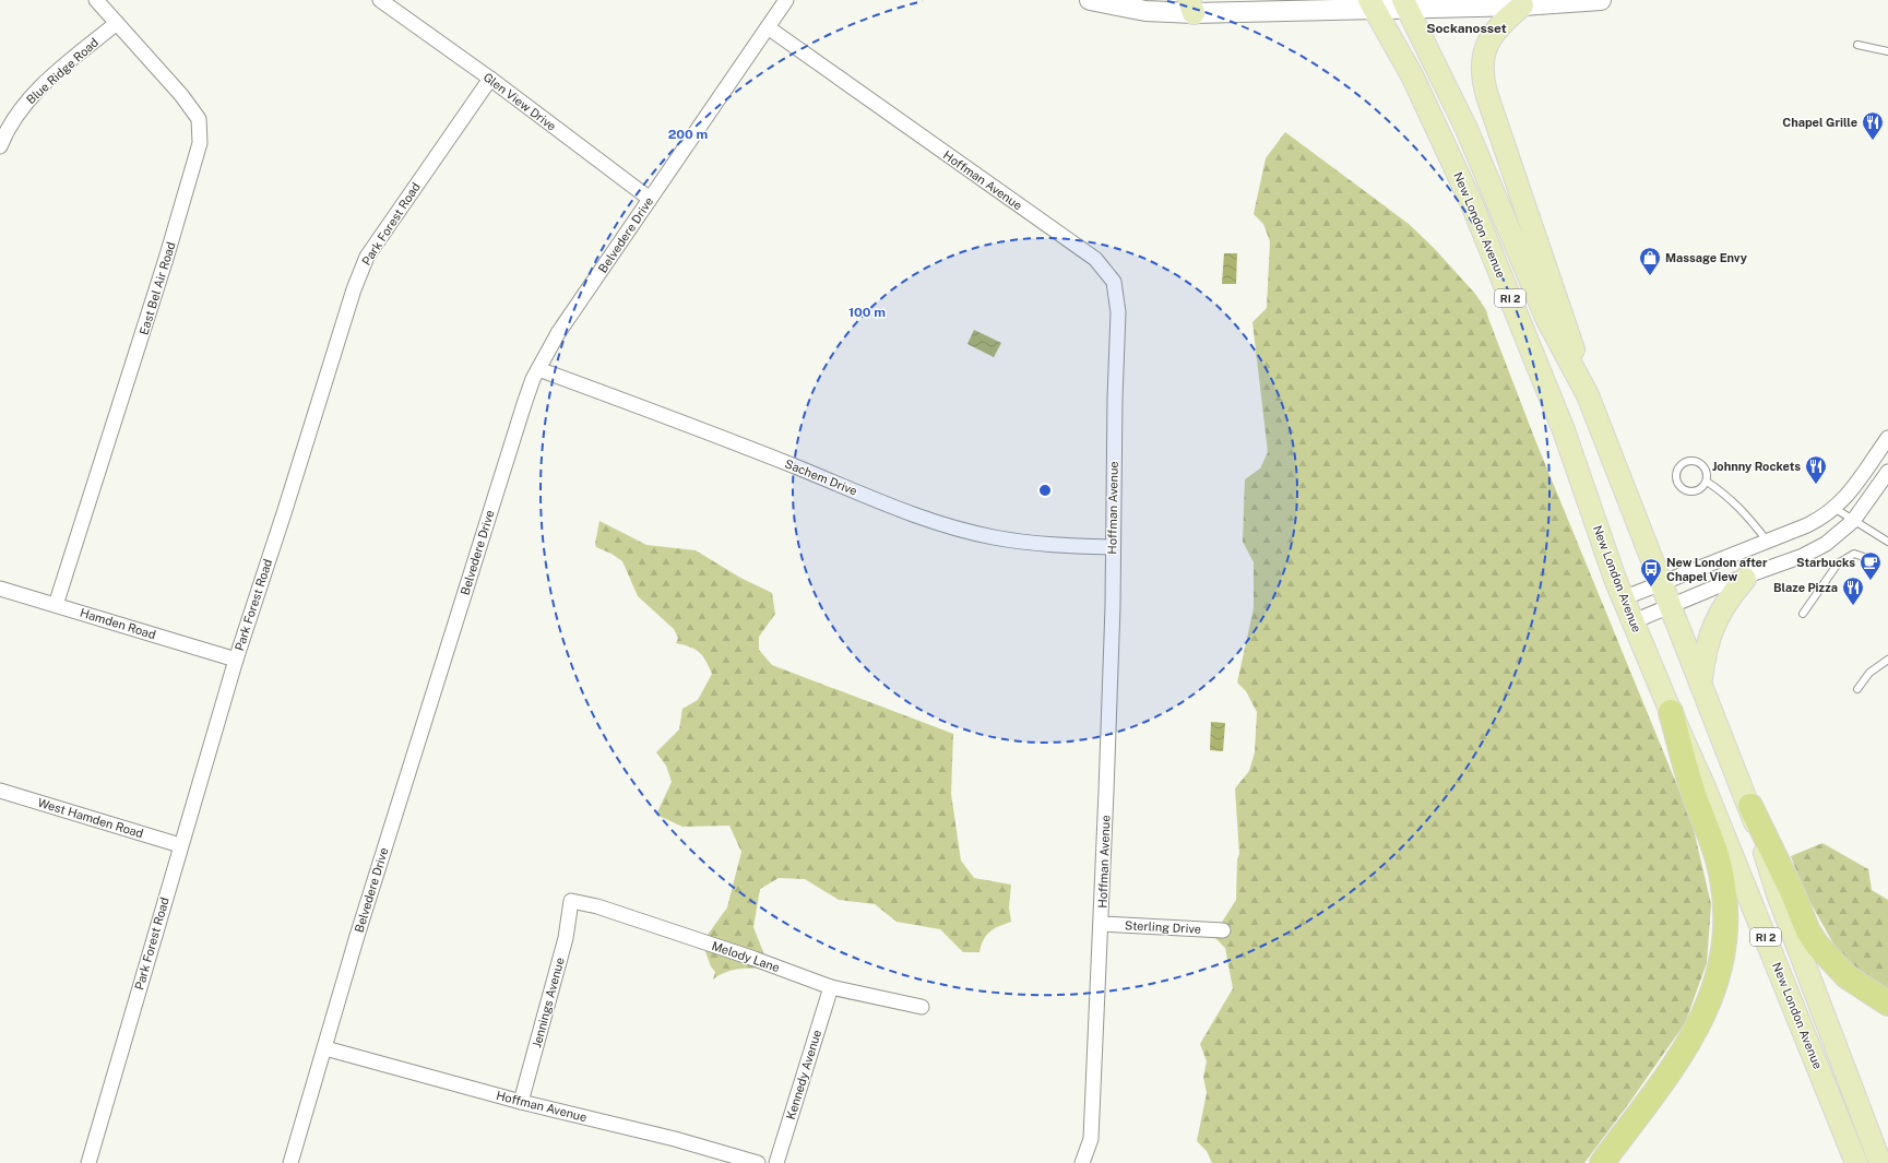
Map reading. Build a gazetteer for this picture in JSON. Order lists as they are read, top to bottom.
{
  "streets": {
    "main road": ["New London Avenue", "RI 2"],
    "street": [
      "Blue Ridge Road",
      "Glen View Drive",
      "Hoffman Avenue",
      "Park Forest Road",
      "Belvedere Drive",
      "East Bel Air Road",
      "Sachem Drive",
      "Hamden Road",
      "West Hamden Road",
      "Sterling Drive",
      "Melody Lane",
      "Jennings Avenue",
      "Kennedy Avenue"
    ]
  },
  "crossings": [
    ["Blue Ridge Road", "East Bel Air Road"],
    ["Glen View Drive", "Park Forest Road"],
    ["Glen View Drive", "Belvedere Drive"],
    ["Hoffman Avenue", "Belvedere Drive"],
    ["Hoffman Avenue", "Sachem Drive"],
    ["Hoffman Avenue", "Sterling Drive"],
    ["Hoffman Avenue", "Jennings Avenue"],
    ["Park Forest Road", "Hamden Road"],
    ["Park Forest Road", "West Hamden Road"],
    ["Belvedere Drive", "Sachem Drive"],
    ["East Bel Air Road", "Hamden Road"],
    ["Melody Lane", "Jennings Avenue"],
    ["Melody Lane", "Kennedy Avenue"]
  ],
  "districts": ["Sockanosset"],
  "places": {
    "restaurant": ["Chapel Grille", "Johnny Rockets", "Blaze Pizza"],
    "shop": ["Massage Envy"],
    "cafe": ["Starbucks"],
    "bus stop": ["New London after Chapel View"]
  },
  "rings": ["200 m", "100 m"]
}
